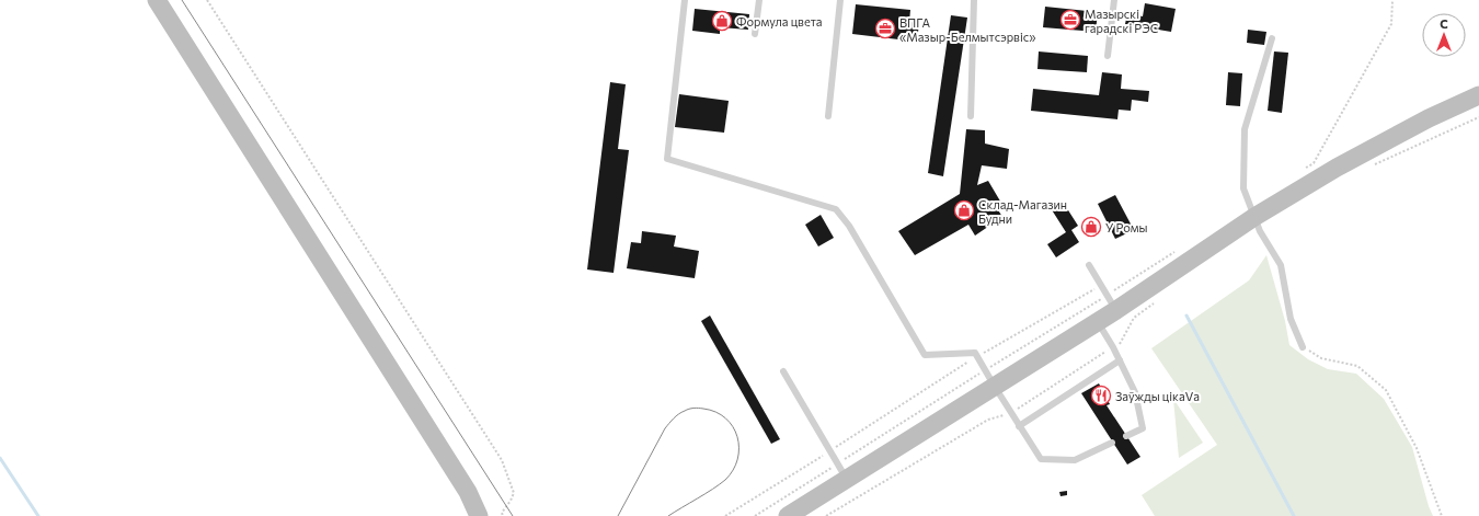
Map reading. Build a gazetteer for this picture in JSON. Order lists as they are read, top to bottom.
{
  "places": {
    "office": ["Мазырскі гарадскі РЭС", "ВПГА «Мазыр-Белмытсэрвіс»"],
    "shop": ["Формула цвета", "Склад-Магазин Будни", "У Ромы"],
    "restaurant": ["Заўжды цікаVа"]
  },
  "north": "top"
}
